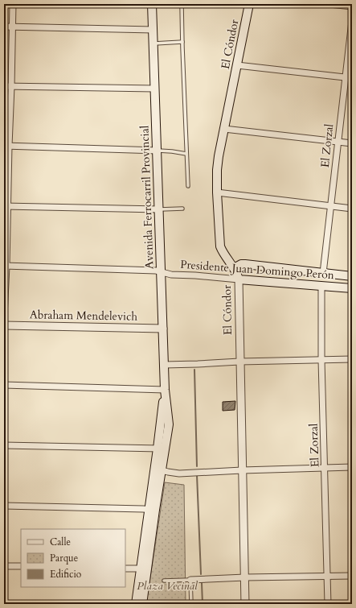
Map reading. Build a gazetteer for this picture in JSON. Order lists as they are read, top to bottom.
{
  "streets": {
    "main road": ["El Cóndor", "Avenida Ferrocarril Provincial", "Presidente Juan Domingo Perón"],
    "street": ["El Zorzal", "Abraham Mendelevich"]
  },
  "crossings": [
    ["El Cóndor", "Presidente Juan Domingo Perón"],
    ["El Zorzal", "Presidente Juan Domingo Perón"],
    ["Avenida Ferrocarril Provincial", "Presidente Juan Domingo Perón"],
    ["Avenida Ferrocarril Provincial", "Abraham Mendelevich"]
  ],
  "parks": ["Plaza Vecinal"],
  "legend": ["Calle", "Parque", "Edificio"]
}
